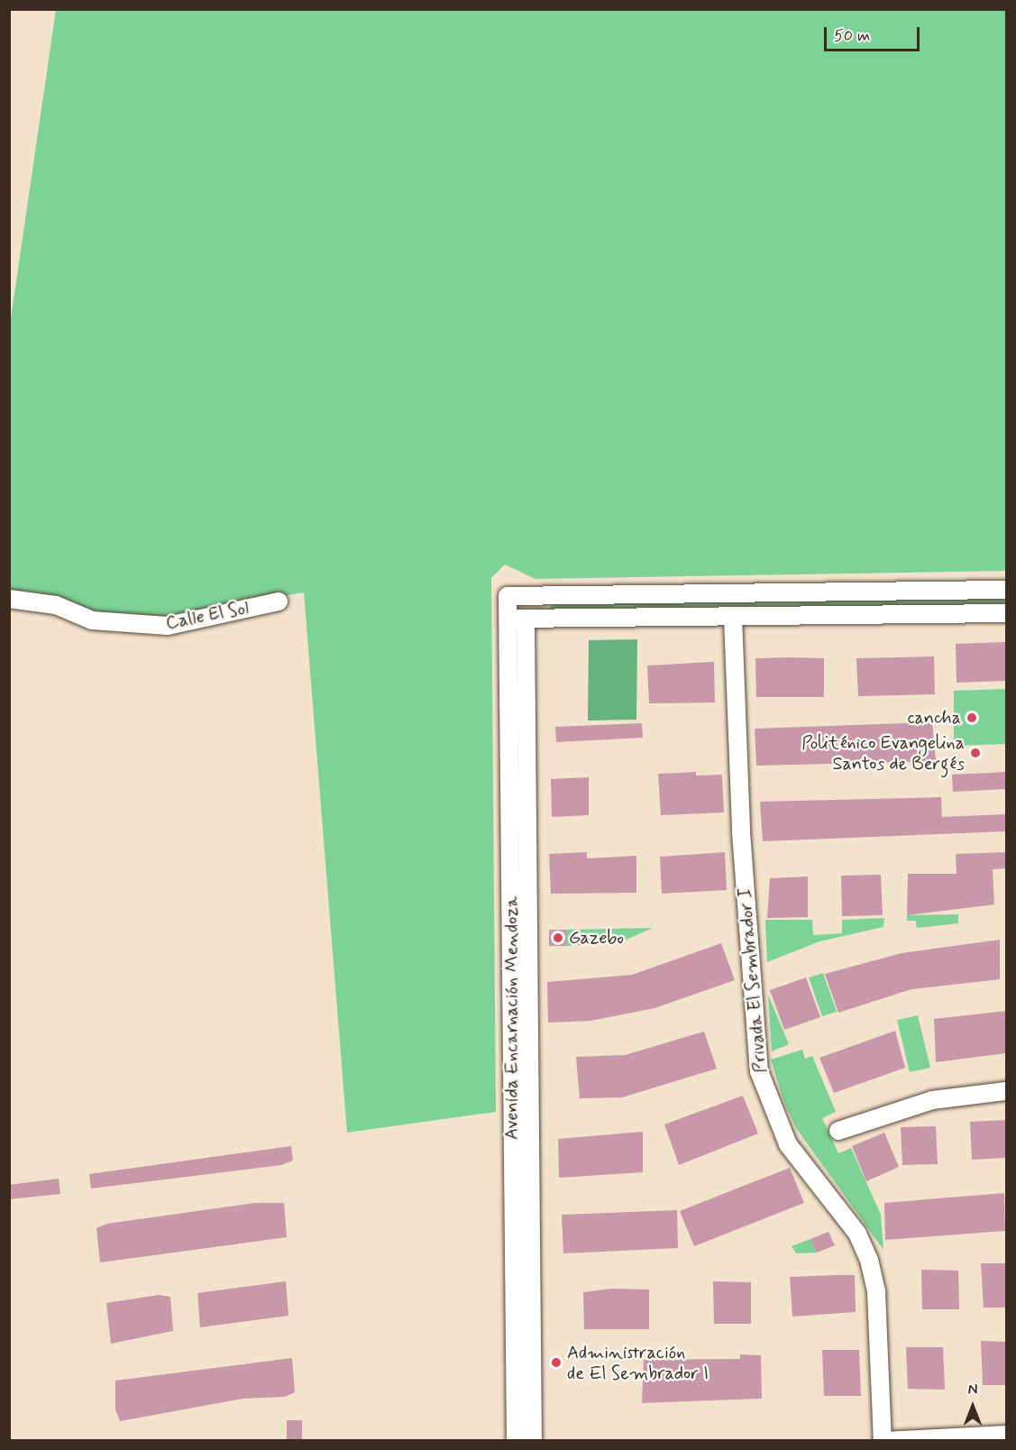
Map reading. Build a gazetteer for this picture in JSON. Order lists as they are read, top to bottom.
{
  "streets": {
    "street": ["Calle El Sol", "Privada El Sembrador I", "Avenida Encarnación Mendoza"]
  },
  "places": [
    "cancha",
    "Politénico Evangelina Santos de Bergés",
    "Gazebo",
    "Administración de El Sembrador I"
  ],
  "scale_bar": "50 m",
  "north": "top"
}
